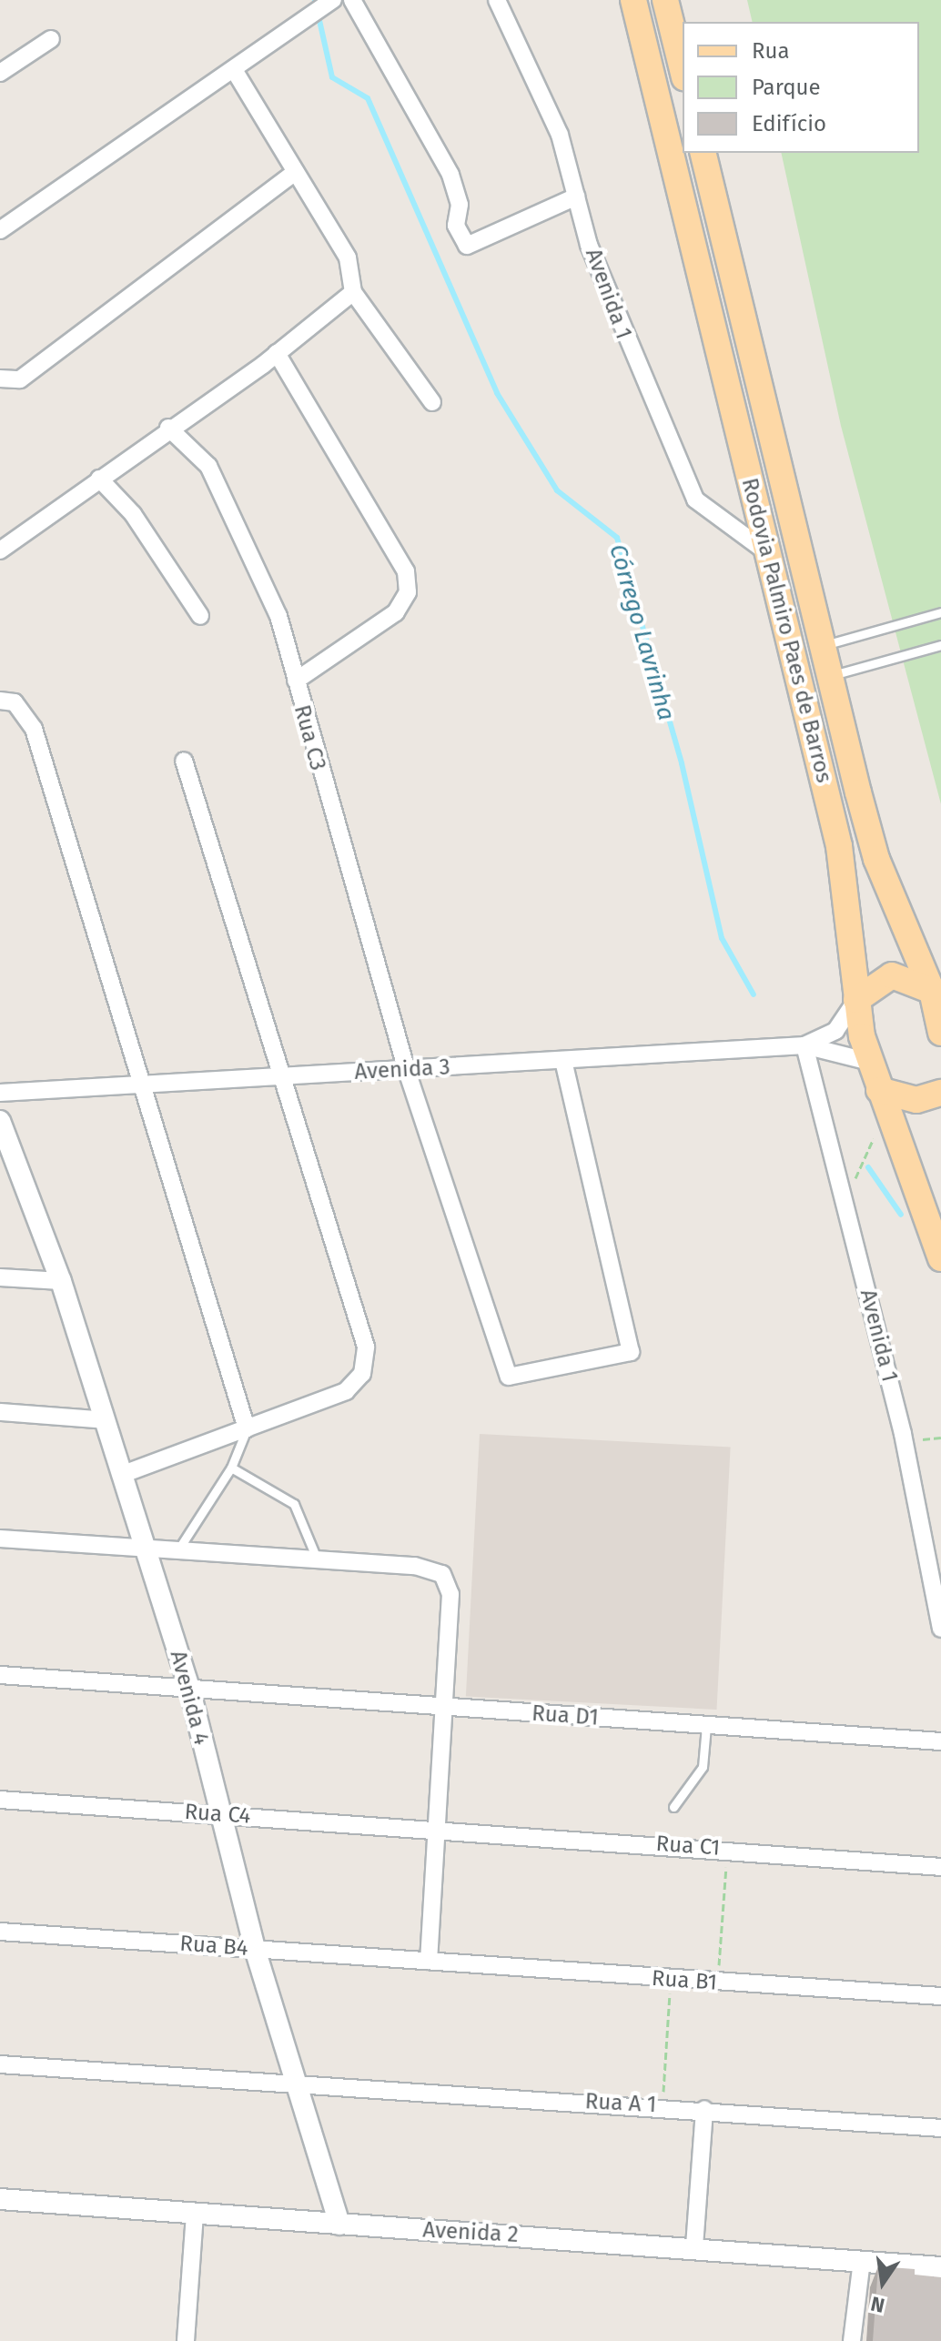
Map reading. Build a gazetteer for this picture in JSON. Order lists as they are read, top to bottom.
{
  "streets": {
    "main road": ["Rodovia Palmiro Paes de Barros"],
    "street": [
      "Avenida 1",
      "Rua C3",
      "Avenida 3",
      "Avenida 4",
      "Rua D1",
      "Rua C4",
      "Rua C1",
      "Rua B4",
      "Rua B1",
      "Rua A 1",
      "Avenida 2"
    ]
  },
  "crossings": [
    ["Avenida 1", "Rodovia Palmiro Paes de Barros"],
    ["Avenida 1", "Avenida 3"],
    ["Rua C3", "Avenida 3"],
    ["Avenida 4", "Rua D1"],
    ["Avenida 4", "Rua C4"],
    ["Avenida 4", "Rua B4"],
    ["Avenida 4", "Rua A 1"],
    ["Avenida 4", "Avenida 2"],
    ["Rua C4", "Rua C1"],
    ["Rua B4", "Rua B1"]
  ],
  "water": ["Córrego Lavrinha"],
  "legend": ["Rua", "Parque", "Edifício"],
  "north": "bottom"
}
